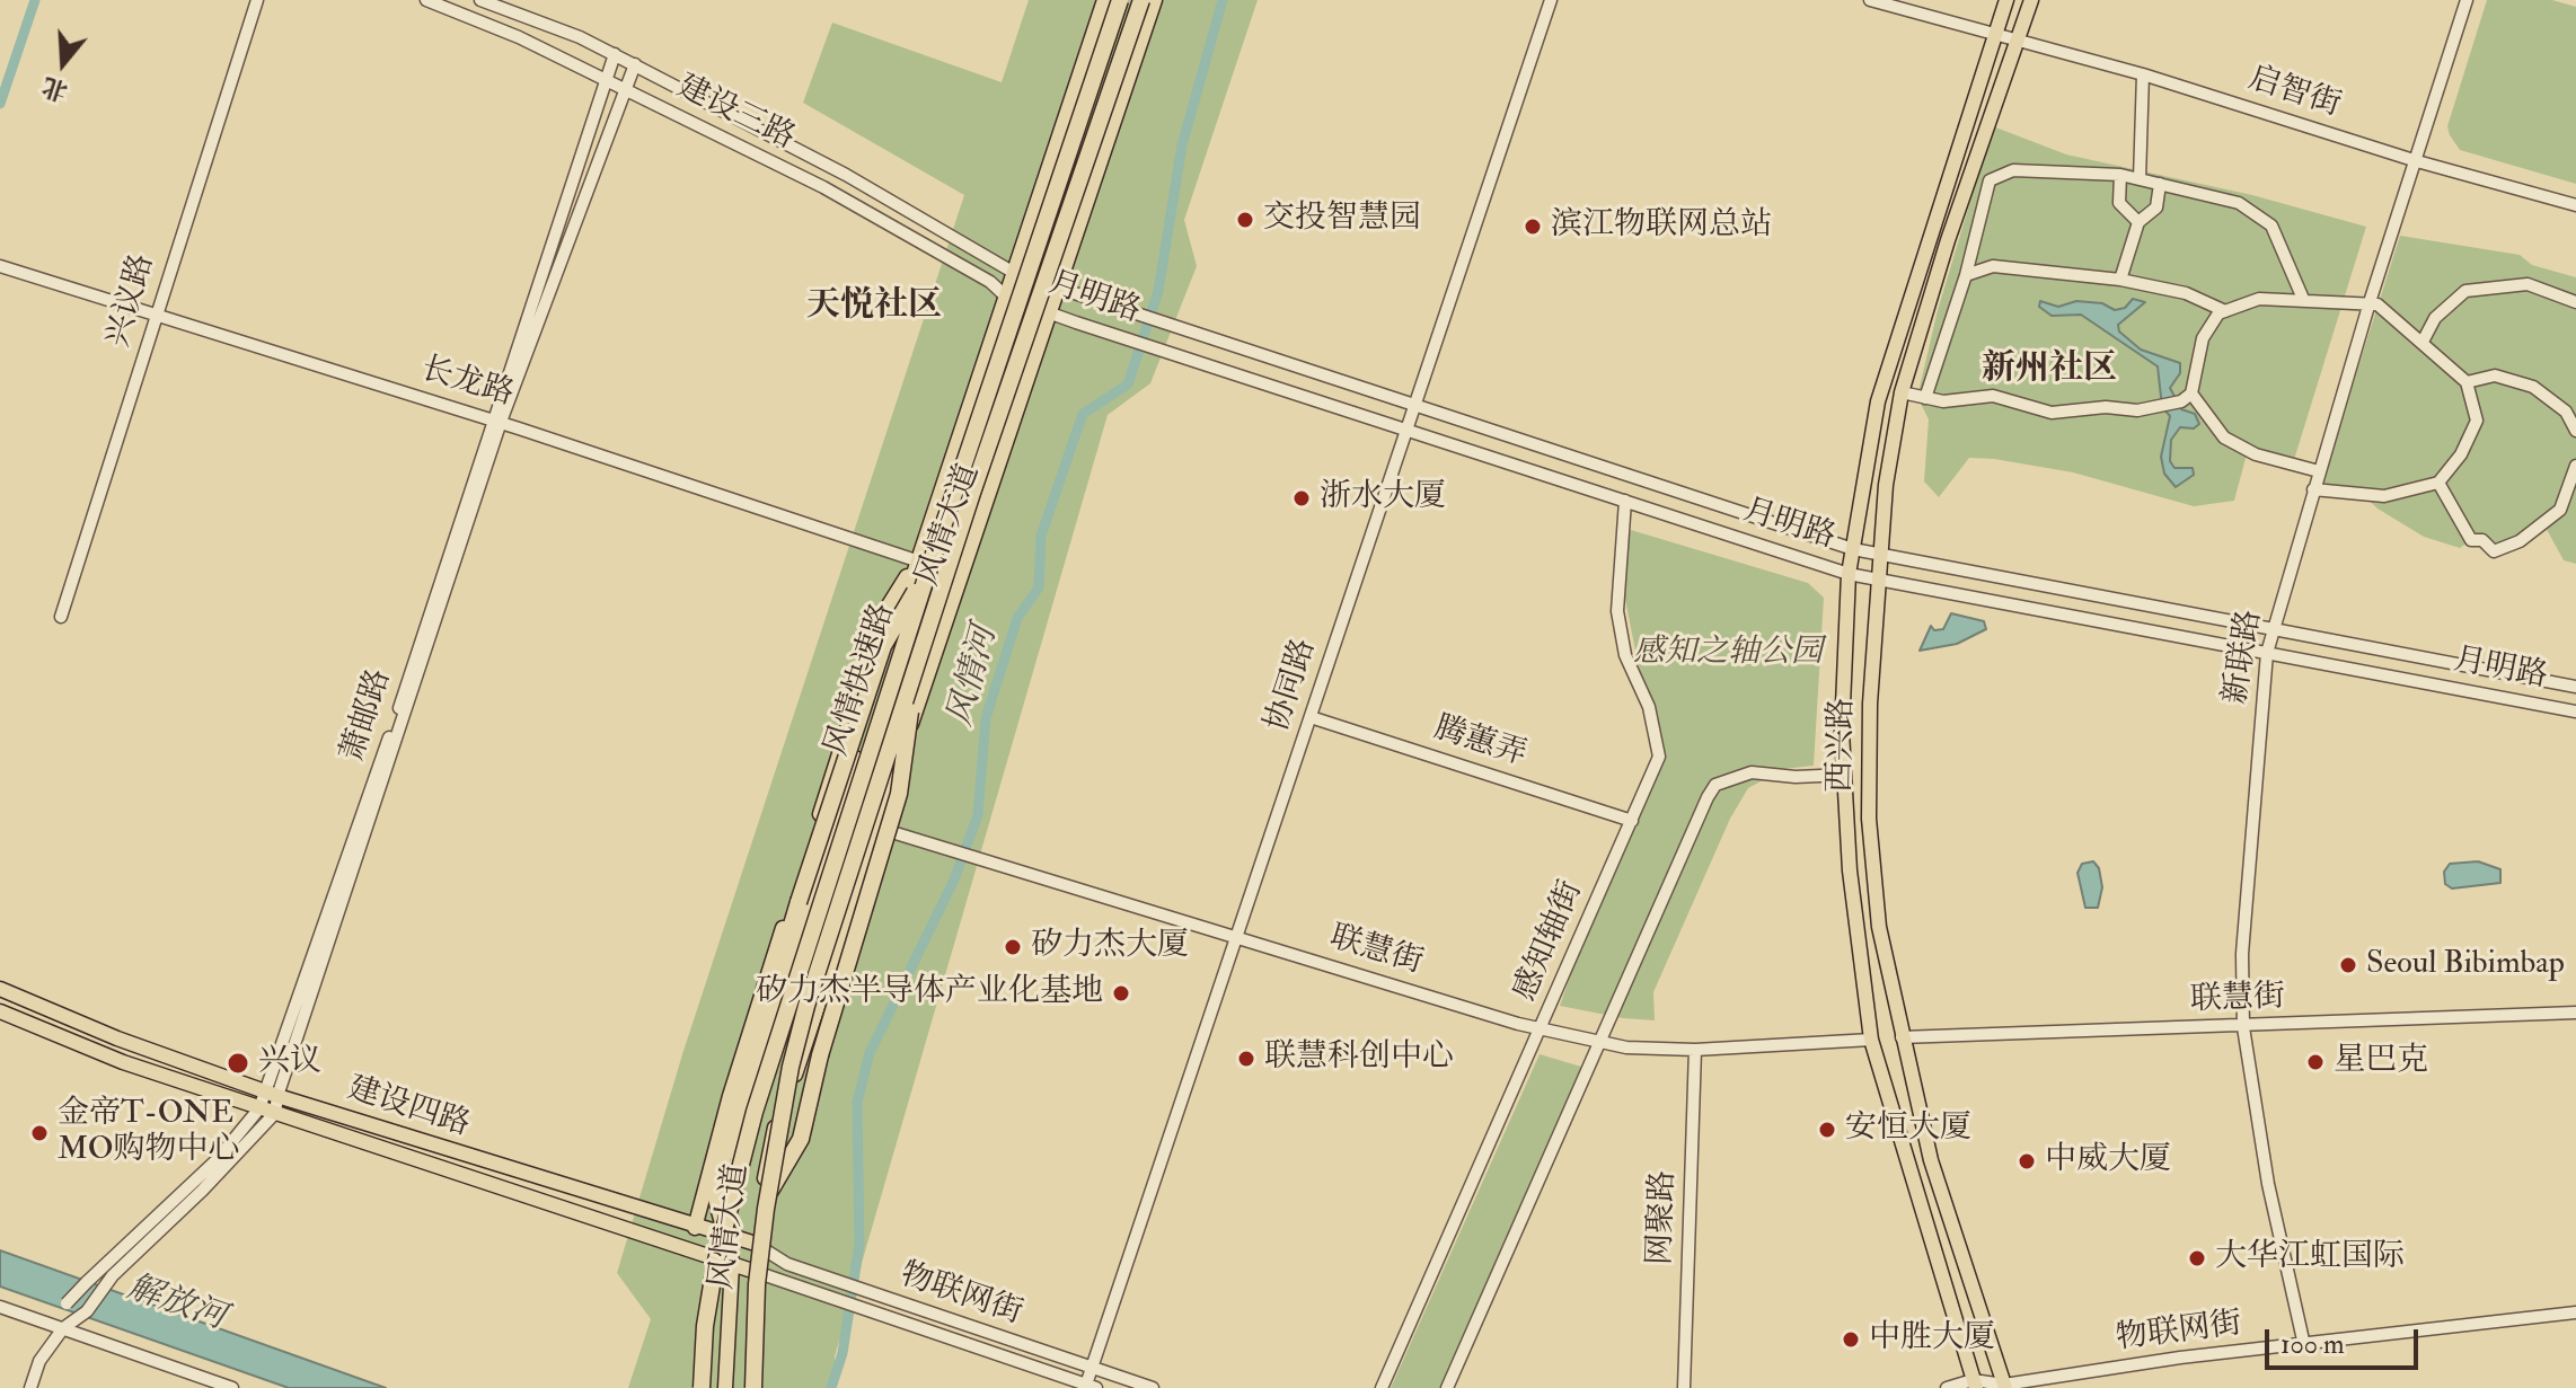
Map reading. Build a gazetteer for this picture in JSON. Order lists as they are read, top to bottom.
{
  "streets": {
    "highway": ["风情快速路"],
    "main road": ["风情大道", "西兴路", "建设四路"],
    "street": [
      "启智街",
      "建设三路",
      "月明路",
      "兴议路",
      "长龙路",
      "新联路",
      "协同路",
      "萧邮路",
      "腾蕙弄",
      "感知轴街",
      "联慧街",
      "网聚路",
      "物联网街"
    ]
  },
  "crossings": [
    ["启智街", "新联路"],
    ["启智街", "西兴路"],
    ["建设三路", "月明路"],
    ["建设三路", "风情大道"],
    ["建设三路", "萧邮路"],
    ["月明路", "风情大道"],
    ["月明路", "新联路"],
    ["月明路", "协同路"],
    ["月明路", "西兴路"],
    ["月明路", "感知轴街"],
    ["兴议路", "长龙路"],
    ["长龙路", "风情大道"],
    ["长龙路", "风情快速路"],
    ["长龙路", "萧邮路"],
    ["风情大道", "风情快速路"],
    ["风情大道", "联慧街"],
    ["风情大道", "建设四路"],
    ["风情大道", "物联网街"],
    ["新联路", "联慧街"],
    ["新联路", "物联网街"],
    ["协同路", "腾蕙弄"],
    ["协同路", "联慧街"],
    ["协同路", "物联网街"],
    ["萧邮路", "建设四路"],
    ["腾蕙弄", "感知轴街"],
    ["西兴路", "联慧街"],
    ["西兴路", "物联网街"],
    ["感知轴街", "联慧街"],
    ["联慧街", "网聚路"],
    ["建设四路", "物联网街"]
  ],
  "districts": ["天悦社区", "新州社区"],
  "water": ["风情河", "解放河"],
  "parks": ["感知之轴公园"],
  "places": [
    "交投智慧园",
    "滨江物联网总站",
    "浙水大厦",
    "矽力杰大厦",
    "Seoul Bibimbap",
    "矽力杰半导体产业化基地",
    "联慧科创中心",
    "星巴克",
    "兴议",
    "安恒大厦",
    "金帝T-ONE MO购物中心",
    "中威大厦",
    "大华江虹国际",
    "中胜大厦"
  ],
  "scale_bar": "100 m",
  "north": "bottom"
}
